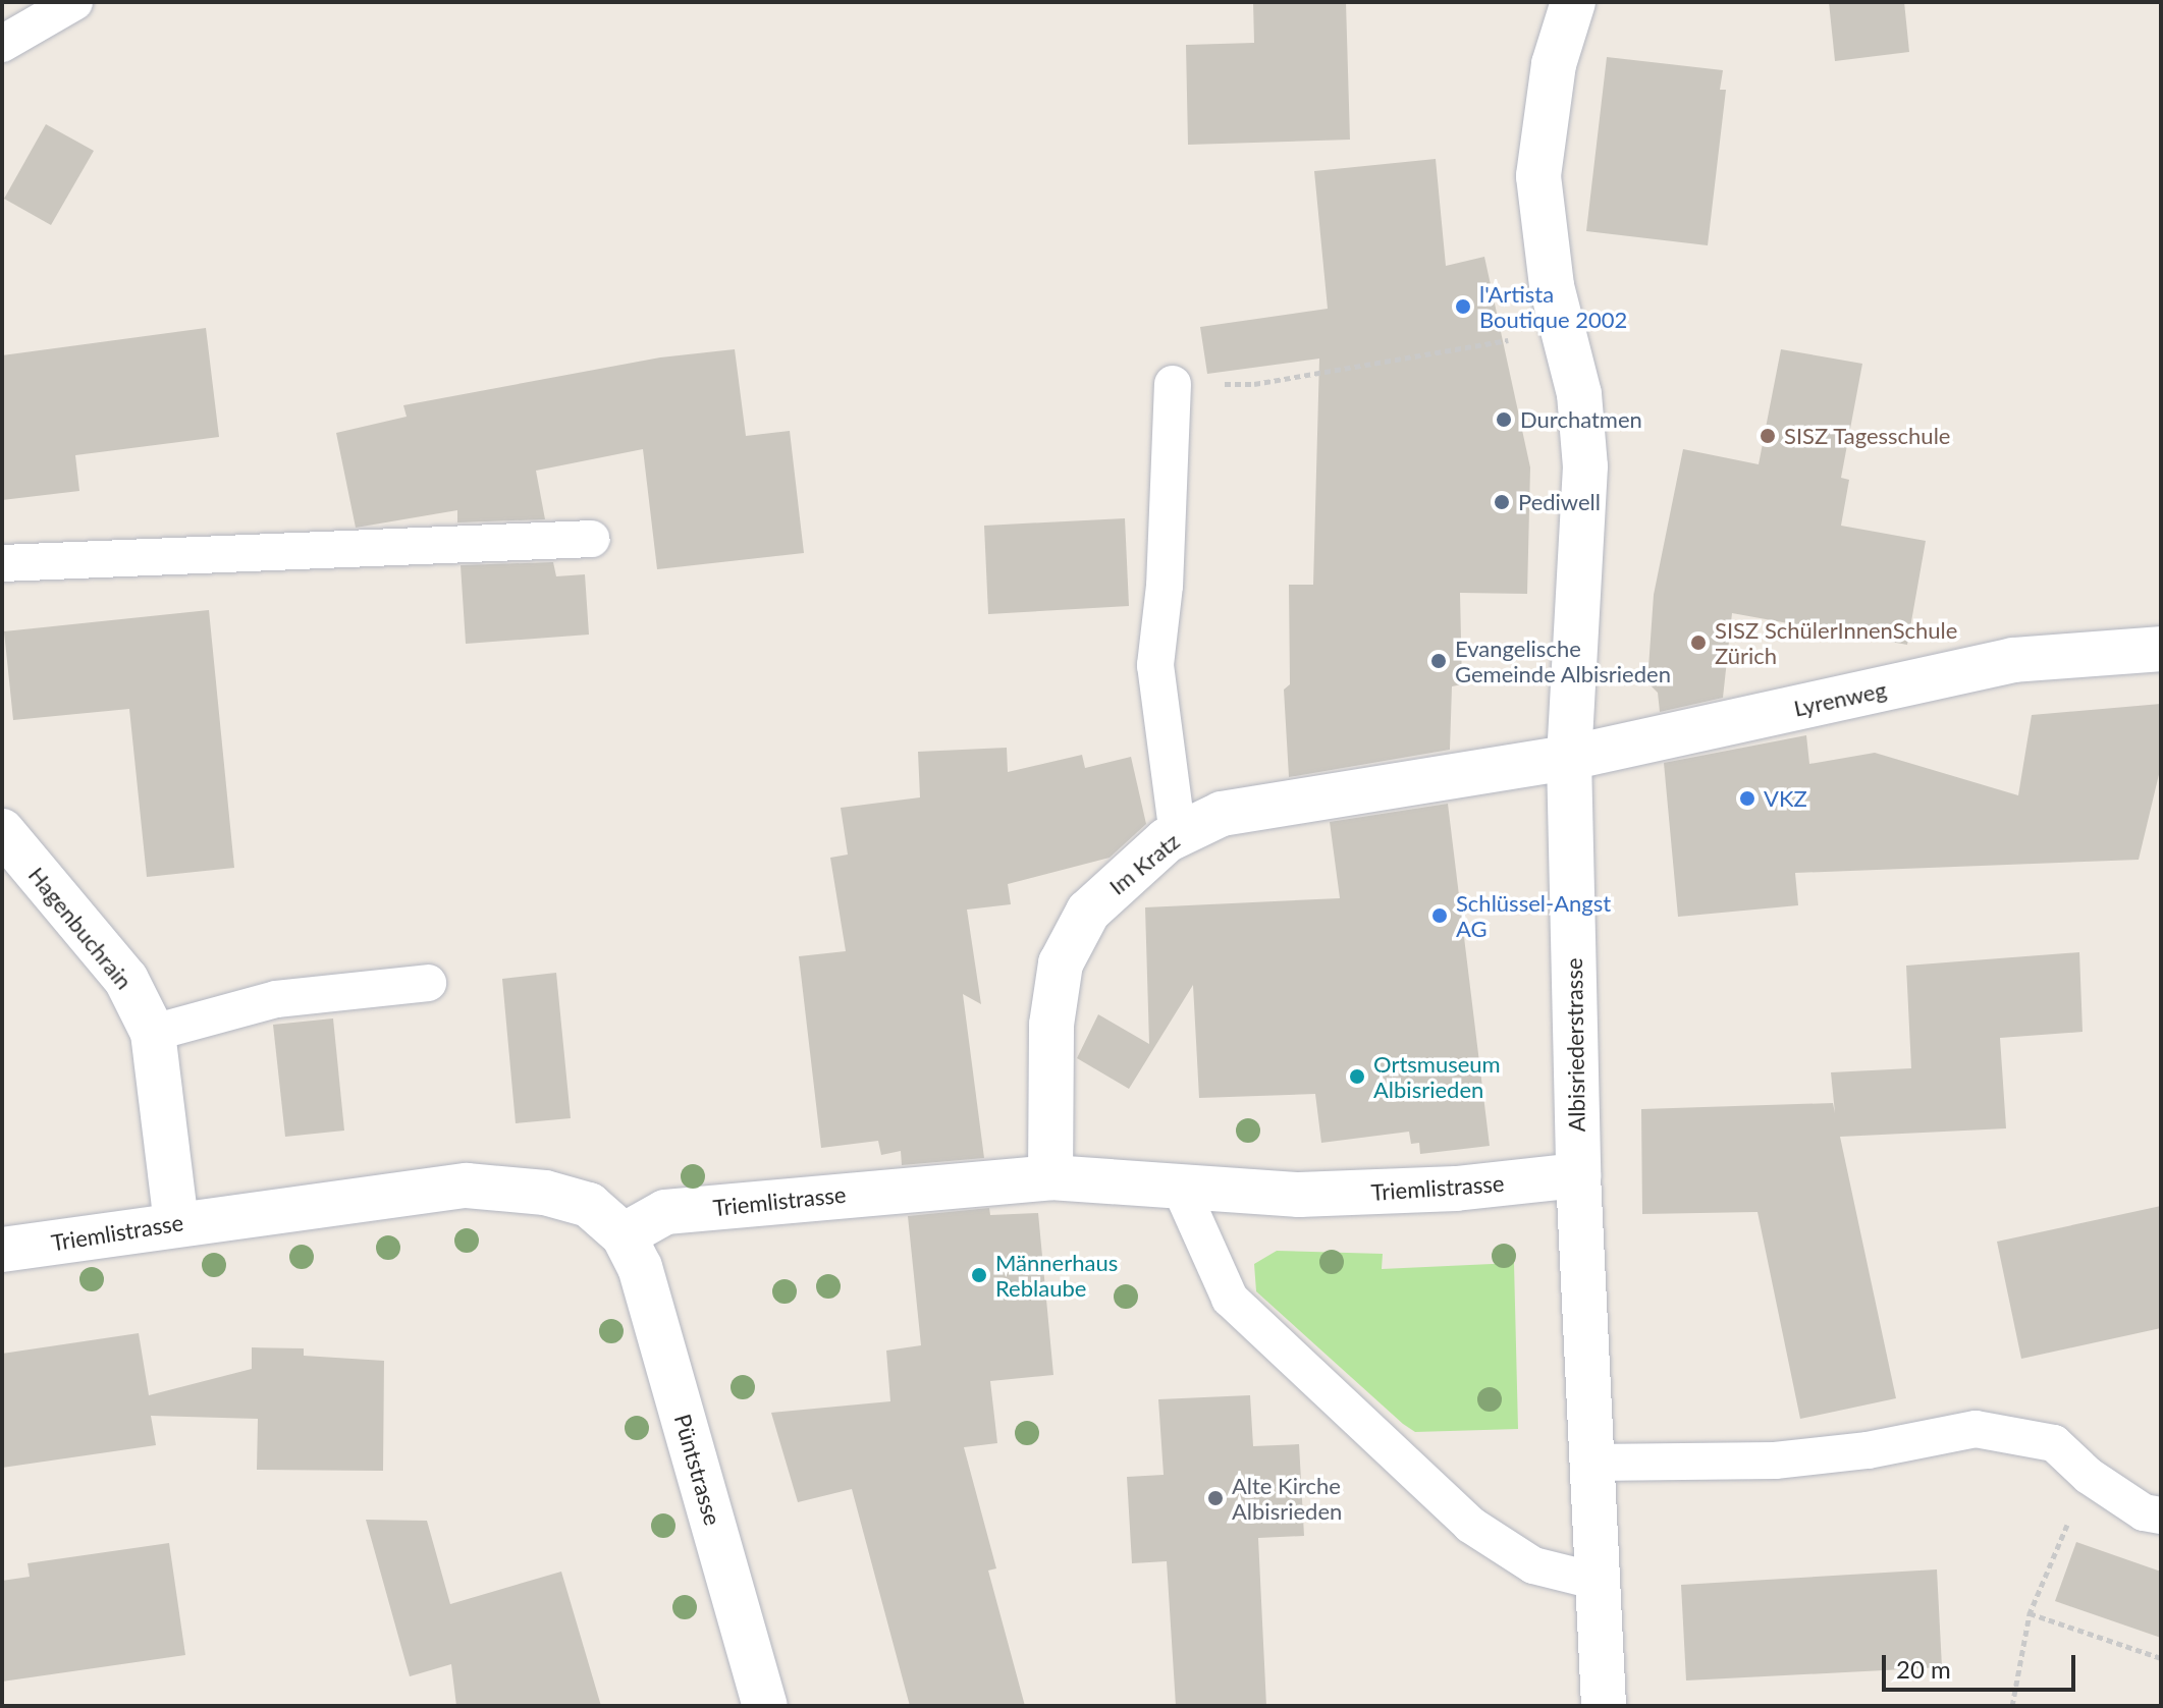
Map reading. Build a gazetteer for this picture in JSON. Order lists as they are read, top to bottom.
{
  "streets": {
    "street": [
      "Lyrenweg",
      "Im Kratz",
      "Hagenbuchrain",
      "Albisriederstrasse",
      "Triemlistrasse",
      "Püntstrasse"
    ]
  },
  "crossings": [
    ["Lyrenweg", "Im Kratz"],
    ["Lyrenweg", "Albisriederstrasse"],
    ["Im Kratz", "Albisriederstrasse"],
    ["Im Kratz", "Triemlistrasse"],
    ["Hagenbuchrain", "Triemlistrasse"],
    ["Albisriederstrasse", "Triemlistrasse"],
    ["Triemlistrasse", "Püntstrasse"]
  ],
  "places": [
    "l'Artista Boutique 2002",
    "Durchatmen",
    "SISZ Tagesschule",
    "Pediwell",
    "SISZ SchülerInnenSchule Zürich",
    "Evangelische Gemeinde Albisrieden",
    "VKZ",
    "Schlüssel-Angst AG",
    "Ortsmuseum Albisrieden",
    "Männerhaus Reblaube",
    "Alte Kirche Albisrieden"
  ],
  "scale_bar": "20 m"
}
